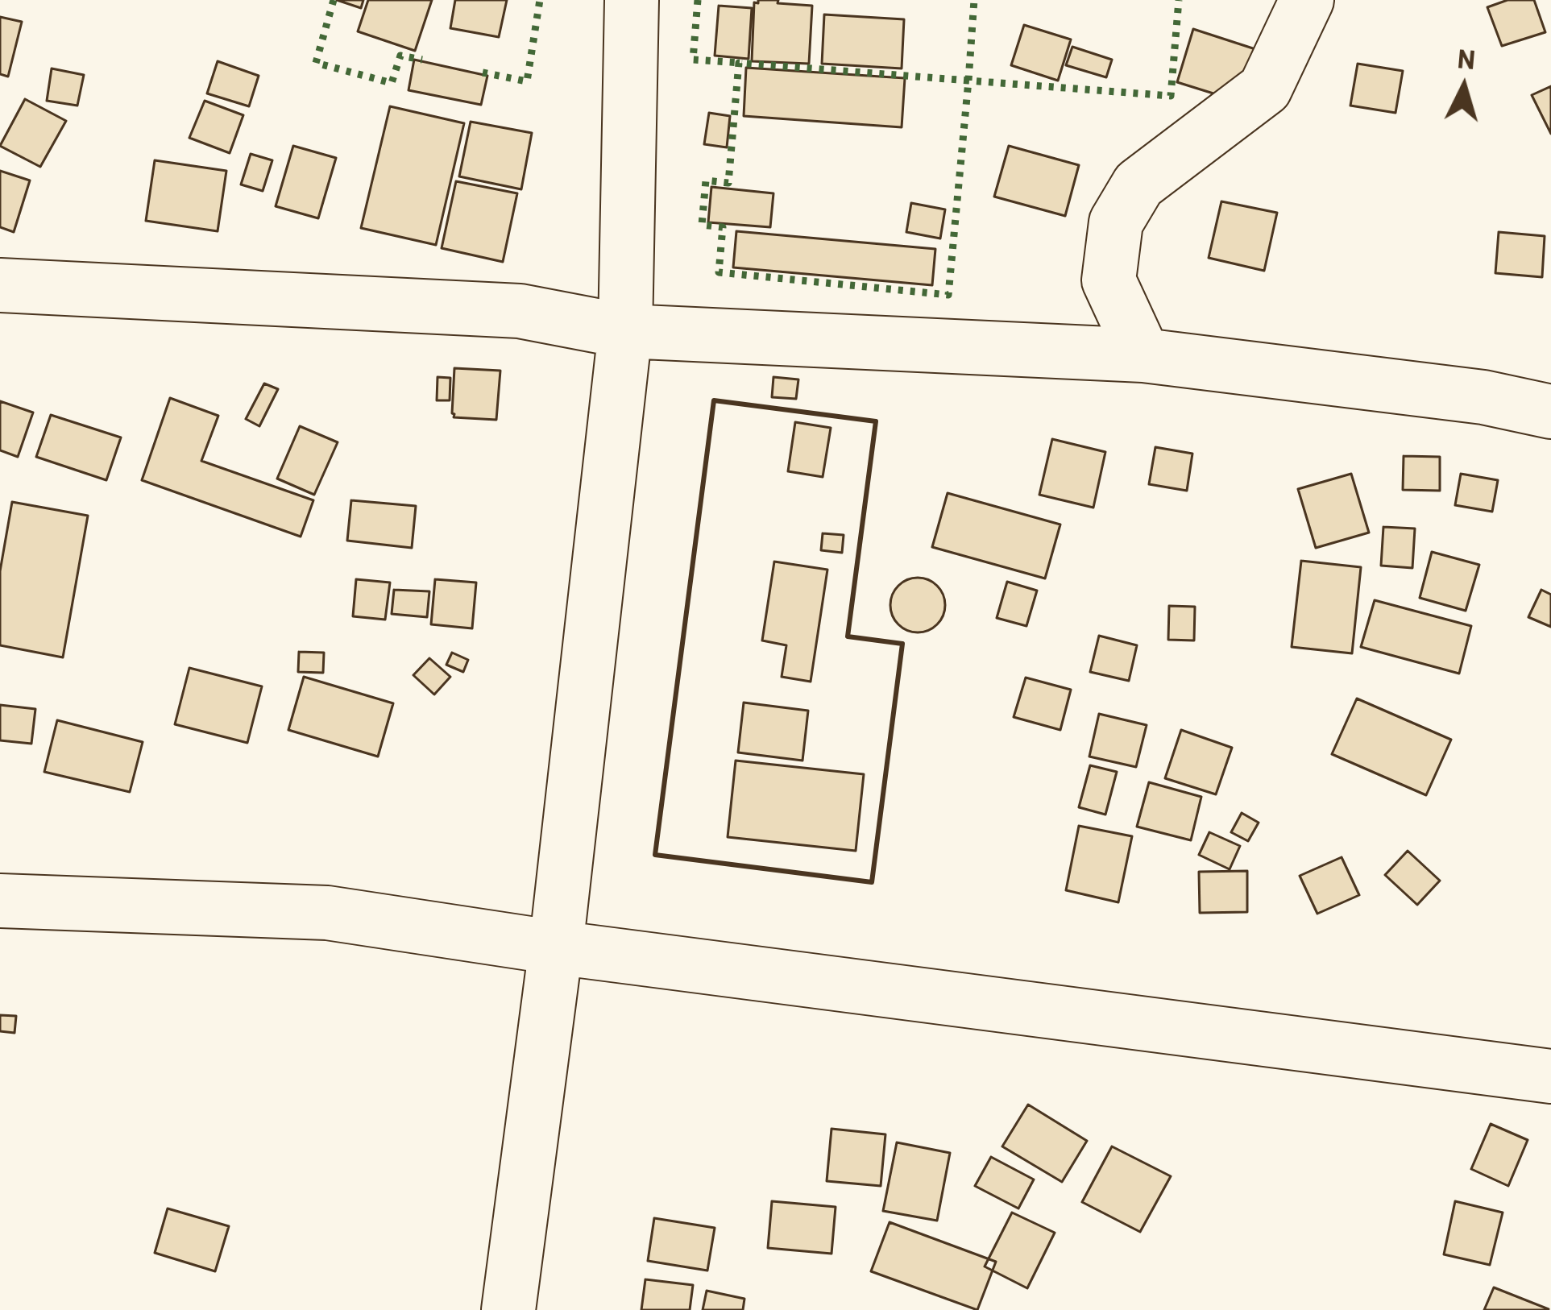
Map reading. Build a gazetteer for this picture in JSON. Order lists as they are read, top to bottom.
{
  "north": "top"
}
